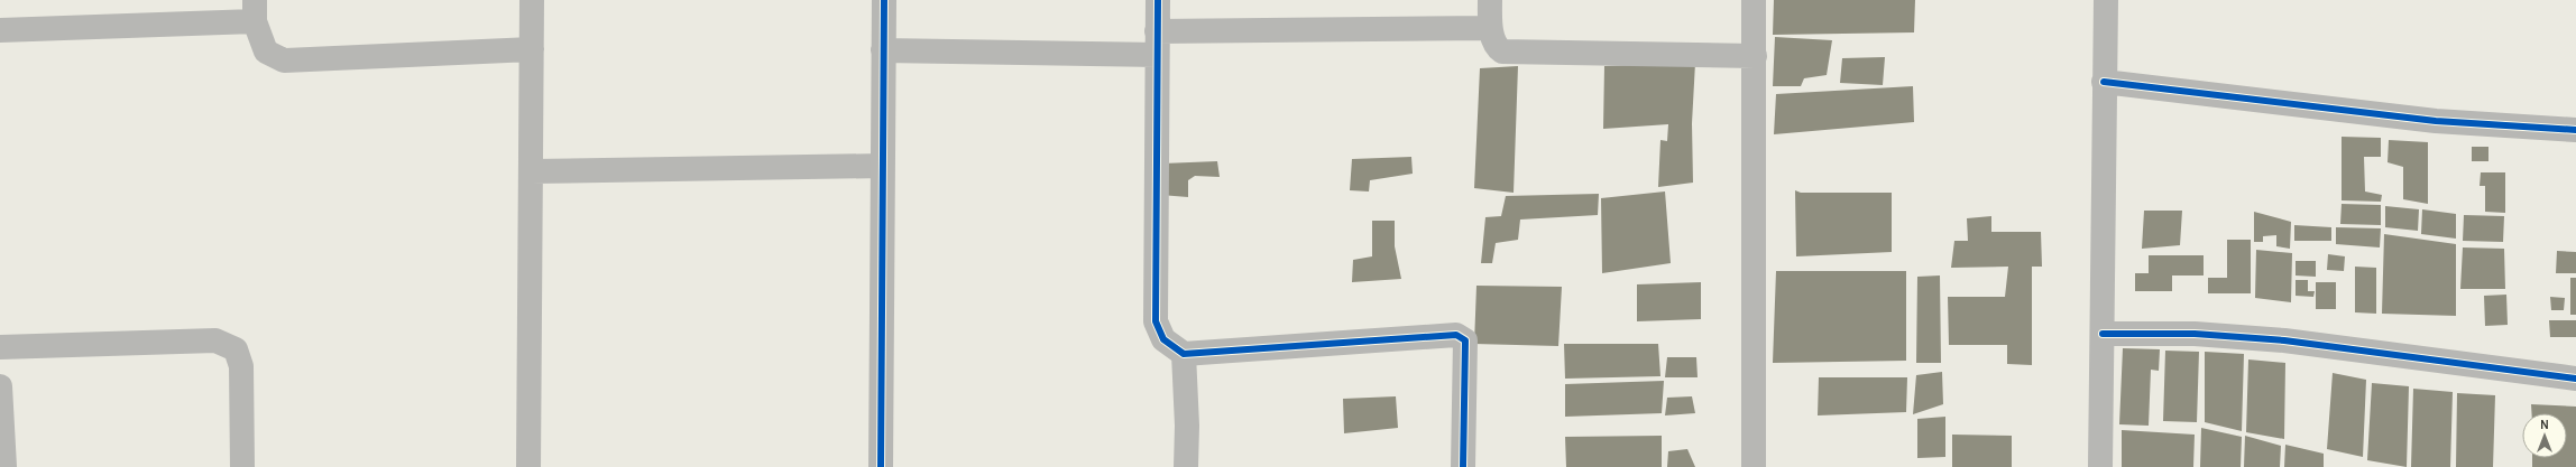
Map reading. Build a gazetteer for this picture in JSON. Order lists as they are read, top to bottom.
{
  "north": "top"
}
